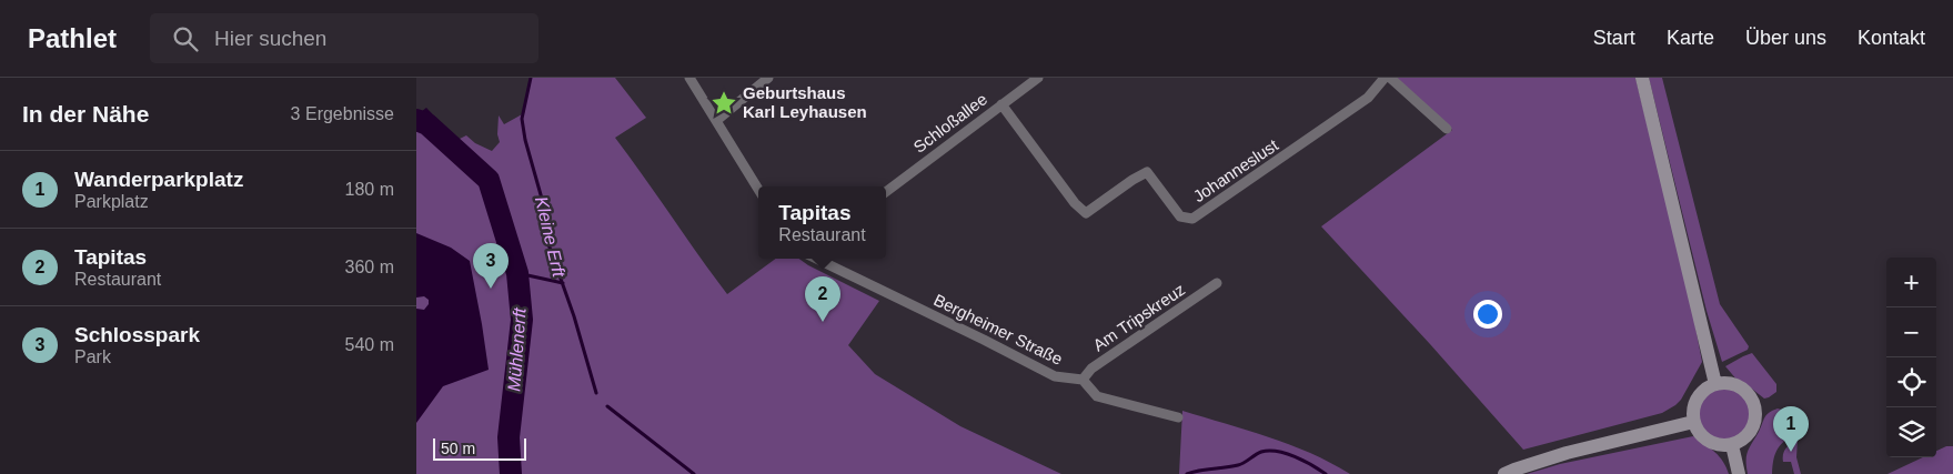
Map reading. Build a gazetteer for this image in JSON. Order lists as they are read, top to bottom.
{
  "streets": {
    "street": [
      "Schloßallee",
      "Johanneslust",
      "Am Tripskreuz",
      "Bergheimer Straße"
    ]
  },
  "crossings": [
    ["Schloßallee", "Johanneslust"],
    ["Am Tripskreuz", "Bergheimer Straße"]
  ],
  "water": ["Kleine Erft", "Mühlenerft"],
  "places": {
    "place": ["Geburtshaus Karl Leyhausen"]
  },
  "scale_bar": "50 m",
  "page": {
    "header": "Pathlet",
    "search": "Hier suchen",
    "nav": [
      "Start",
      "Karte",
      "Über uns",
      "Kontakt"
    ],
    "heading": ["In der Nähe", "3 Ergebnisse"],
    "list": [
      {
        "mark": "1",
        "name": "Wanderparkplatz",
        "note": "Parkplatz",
        "value": "180 m"
      },
      {
        "mark": "2",
        "name": "Tapitas",
        "note": "Restaurant",
        "value": "360 m"
      },
      {
        "mark": "3",
        "name": "Schlosspark",
        "note": "Park",
        "value": "540 m"
      }
    ],
    "popup": ["Tapitas", "Restaurant"],
    "pins": ["3", "2", "1"],
    "map_buttons": ["+", "−"],
    "scale": "50 m"
  }
}
